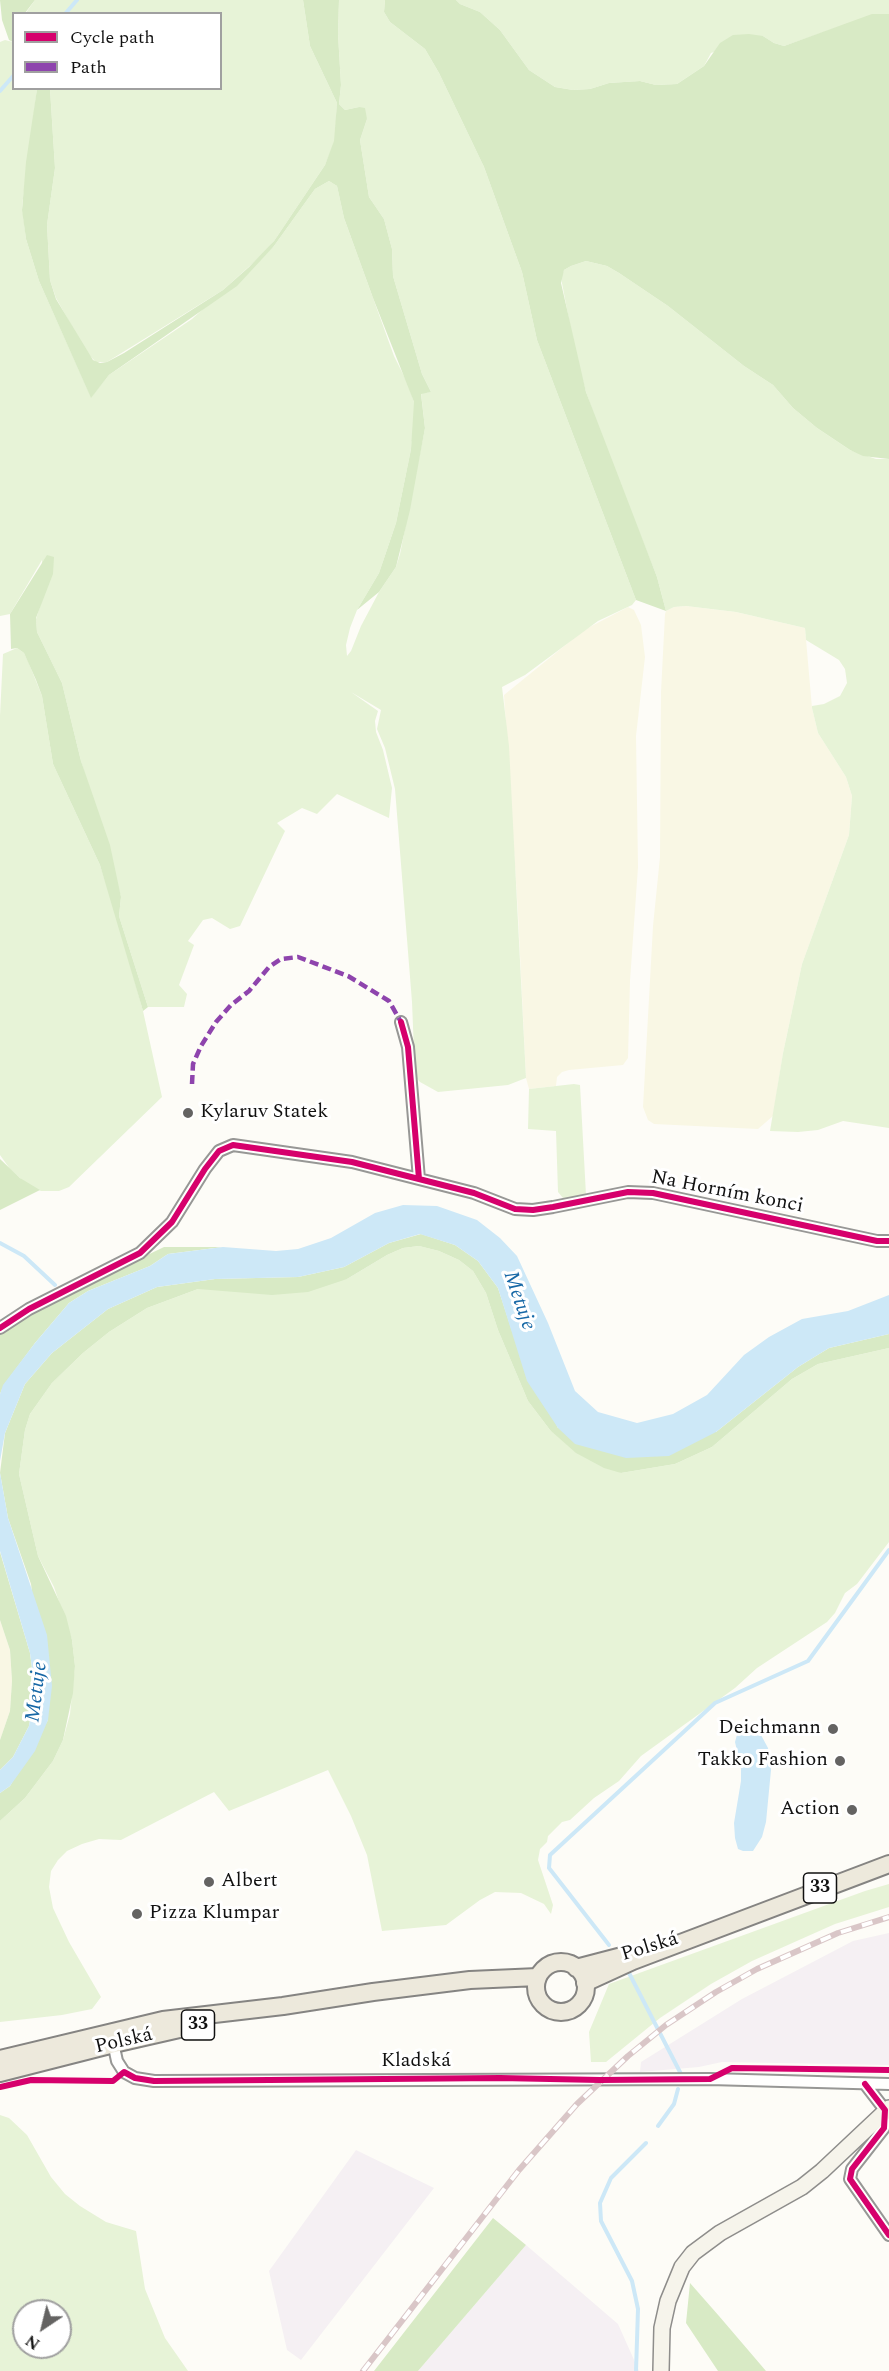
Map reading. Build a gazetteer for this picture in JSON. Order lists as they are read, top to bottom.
{
  "streets": {
    "main road": ["33", "Polská"],
    "street": ["Na Horním konci", "Kladská"]
  },
  "crossings": [
    ["Polská", "Kladská"]
  ],
  "water": ["Metuje"],
  "places": [
    "Kylaruv Statek",
    "Deichmann",
    "Takko Fashion",
    "Action",
    "Albert",
    "Pizza Klumpar"
  ],
  "legend": ["Cycle path", "Path"],
  "north": "bottom left"
}
